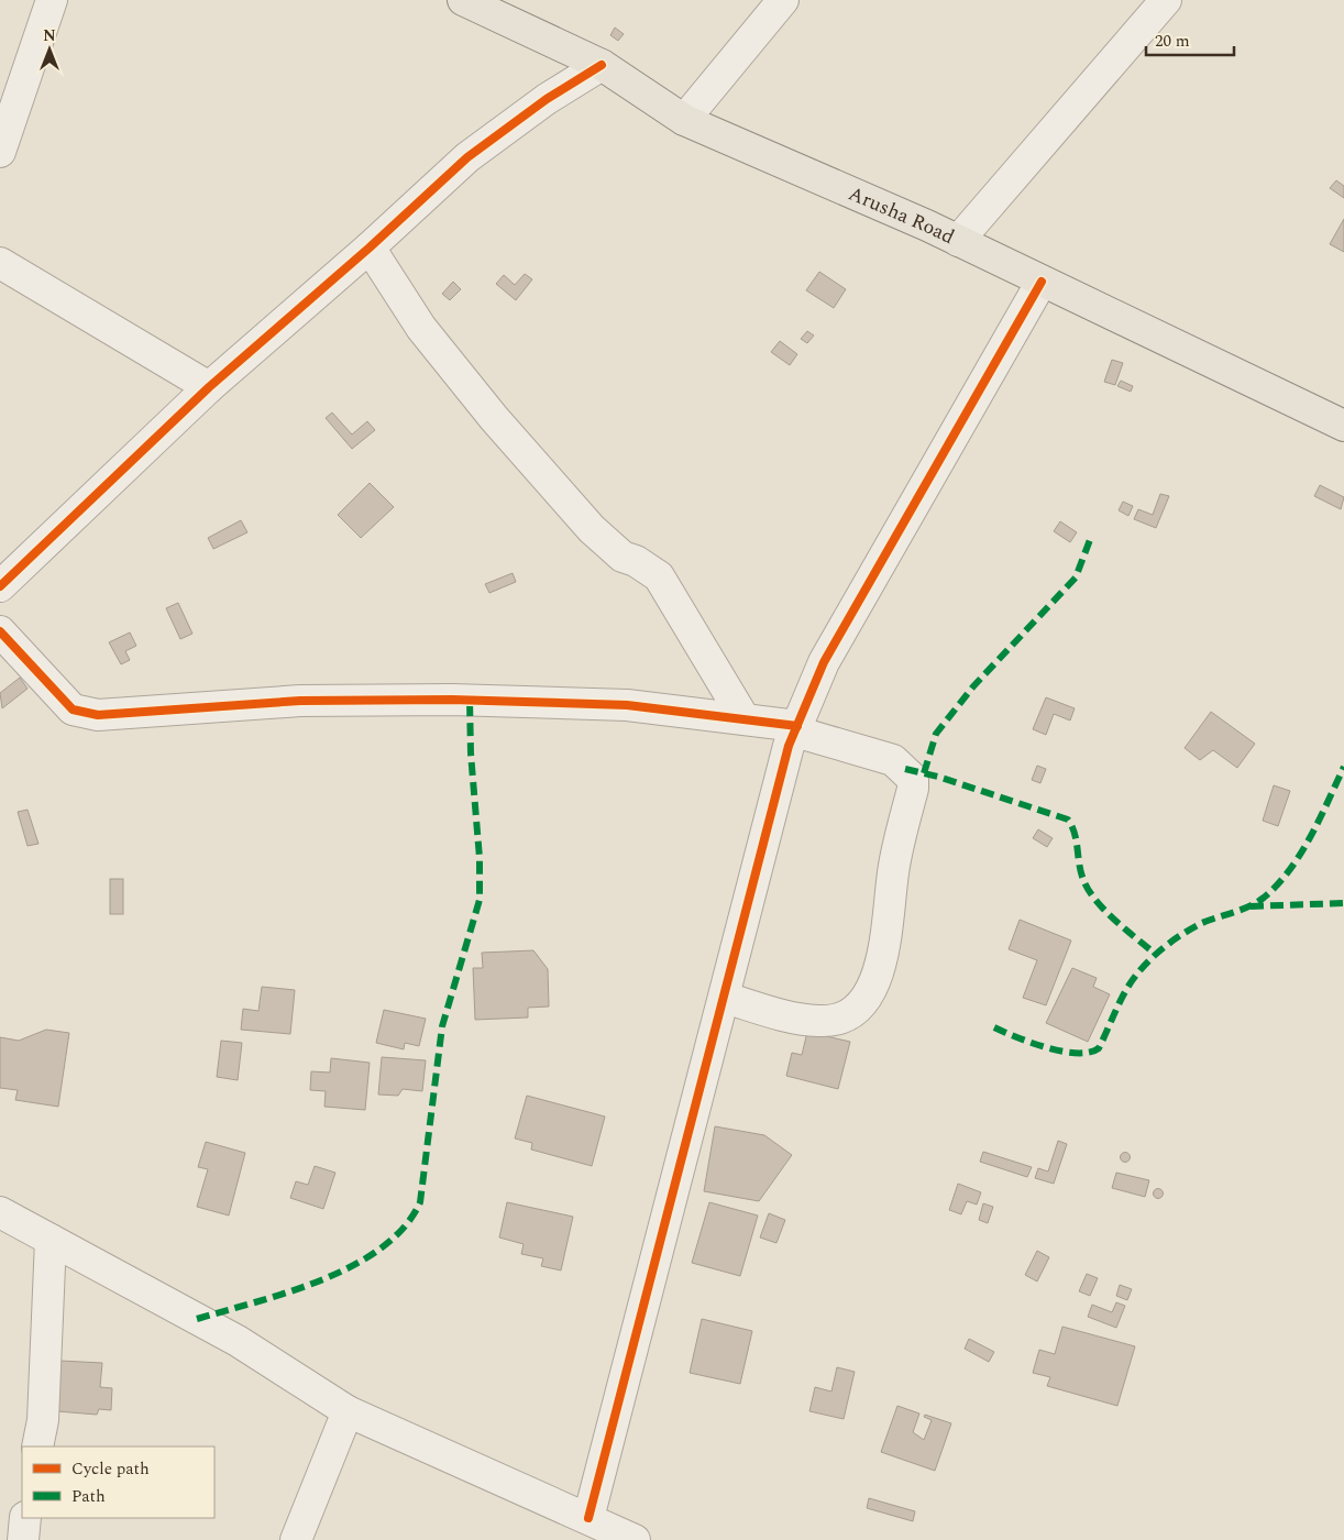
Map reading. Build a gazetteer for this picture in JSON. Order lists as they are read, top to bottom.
{
  "streets": {
    "main road": ["Arusha Road"]
  },
  "legend": ["Cycle path", "Path"],
  "scale_bar": "20 m",
  "north": "top"
}
